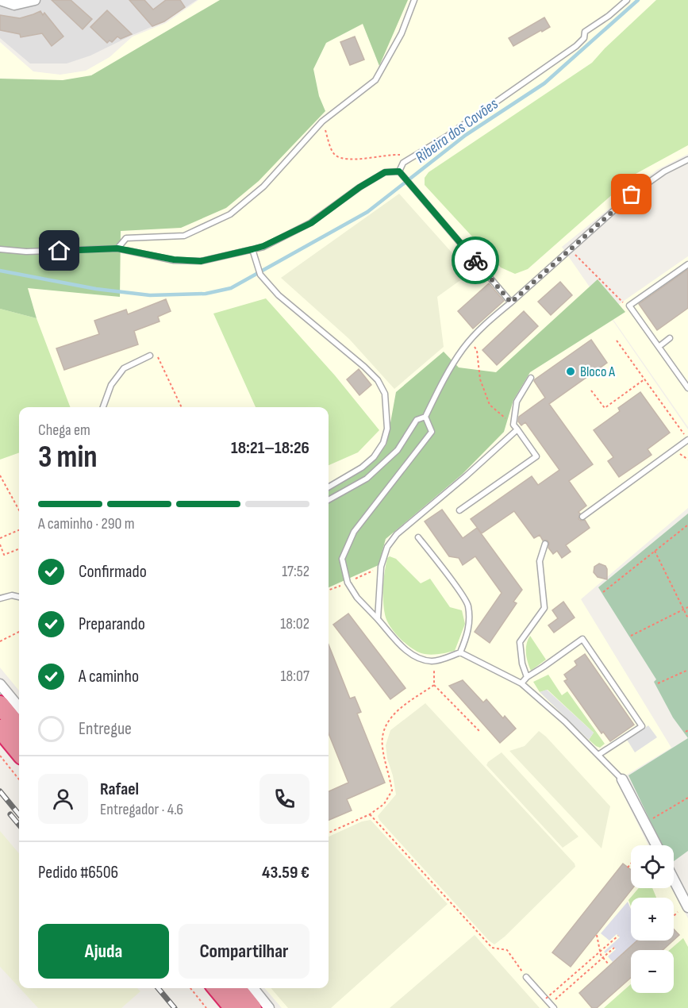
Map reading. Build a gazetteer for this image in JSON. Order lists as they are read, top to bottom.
{
  "water": ["Ribeira dos Covões"],
  "places": ["Bloco A"],
  "page": {
    "heading": ["3 min", "Chega em", "18:21–18:26"],
    "panel": [
      "Rafael",
      "Entregador · 4.6",
      "Pedido #6506",
      "43.59 €"
    ],
    "bar": "A caminho · 290 m",
    "list": [
      ["Confirmado", "17:52"],
      ["Preparando", "18:02"],
      ["A caminho", "18:07"],
      "Entregue"
    ],
    "map_buttons": ["+", "−"],
    "buttons": ["Ajuda", "Compartilhar"]
  }
}
